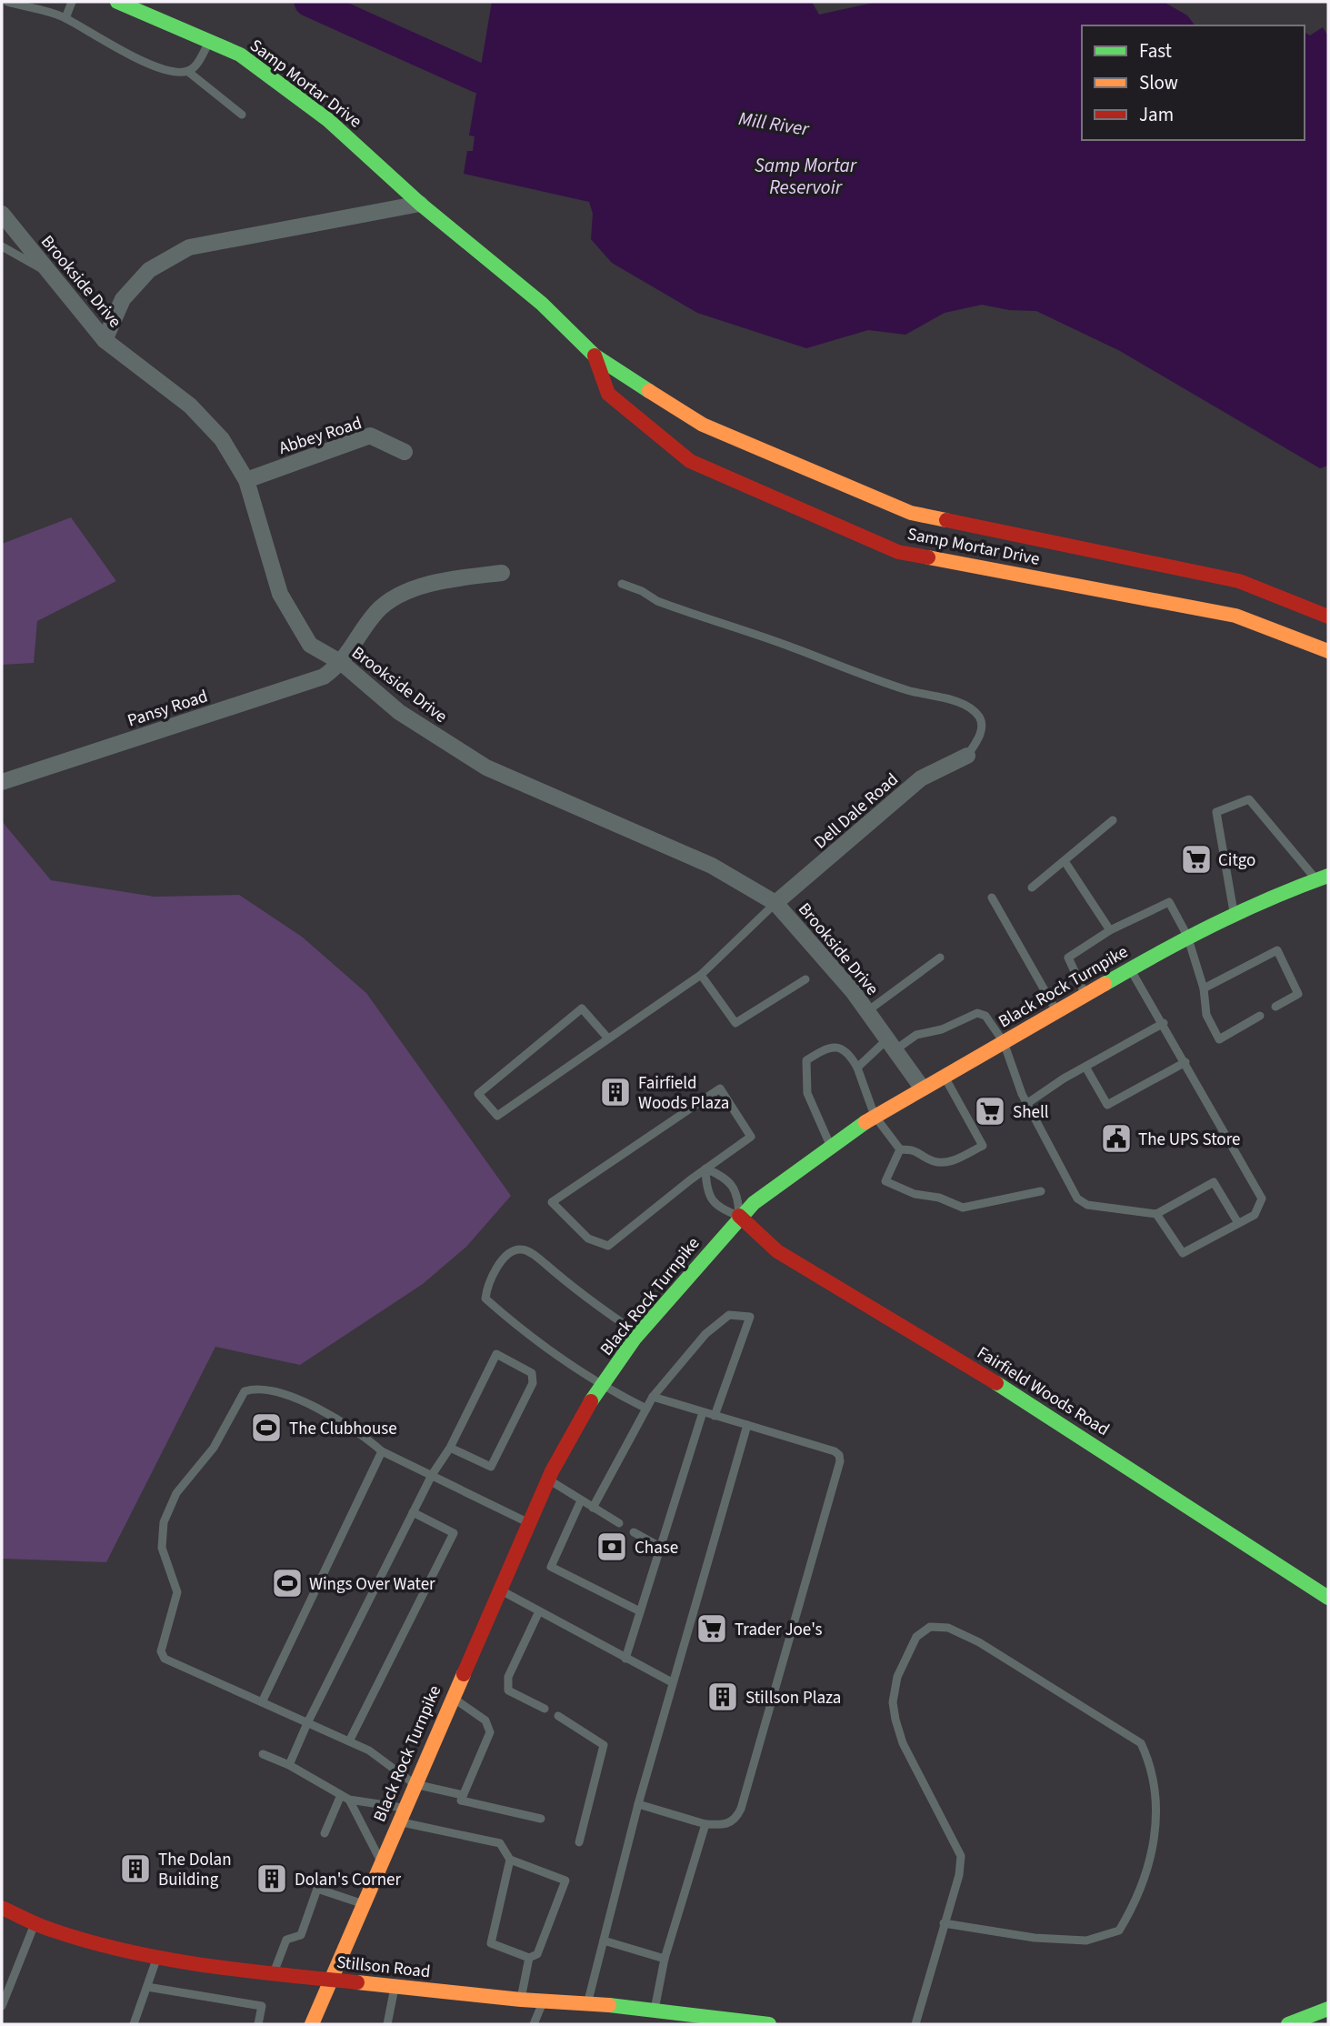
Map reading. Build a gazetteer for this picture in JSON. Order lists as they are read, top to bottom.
{
  "streets": {
    "main road": [
      "Samp Mortar Drive",
      "Black Rock Turnpike",
      "Fairfield Woods Road",
      "Stillson Road"
    ],
    "street": [
      "Brookside Drive",
      "Abbey Road",
      "Pansy Road",
      "Dell Dale Road"
    ]
  },
  "crossings": [
    ["Brookside Drive", "Abbey Road"],
    ["Brookside Drive", "Pansy Road"],
    ["Brookside Drive", "Dell Dale Road"],
    ["Brookside Drive", "Black Rock Turnpike"],
    ["Black Rock Turnpike", "Fairfield Woods Road"],
    ["Black Rock Turnpike", "Stillson Road"]
  ],
  "water": ["Mill River", "Samp Mortar Reservoir"],
  "places": {
    "supermarket": ["Citgo", "Shell", "Trader Joe's"],
    "building": [
      "Fairfield Woods Plaza",
      "Stillson Plaza",
      "The Dolan Building",
      "Dolan's Corner"
    ],
    "public building": ["The UPS Store"],
    "sports": ["The Clubhouse", "Wings Over Water"],
    "bank": ["Chase"]
  },
  "legend": ["Fast", "Slow", "Jam"]
}
